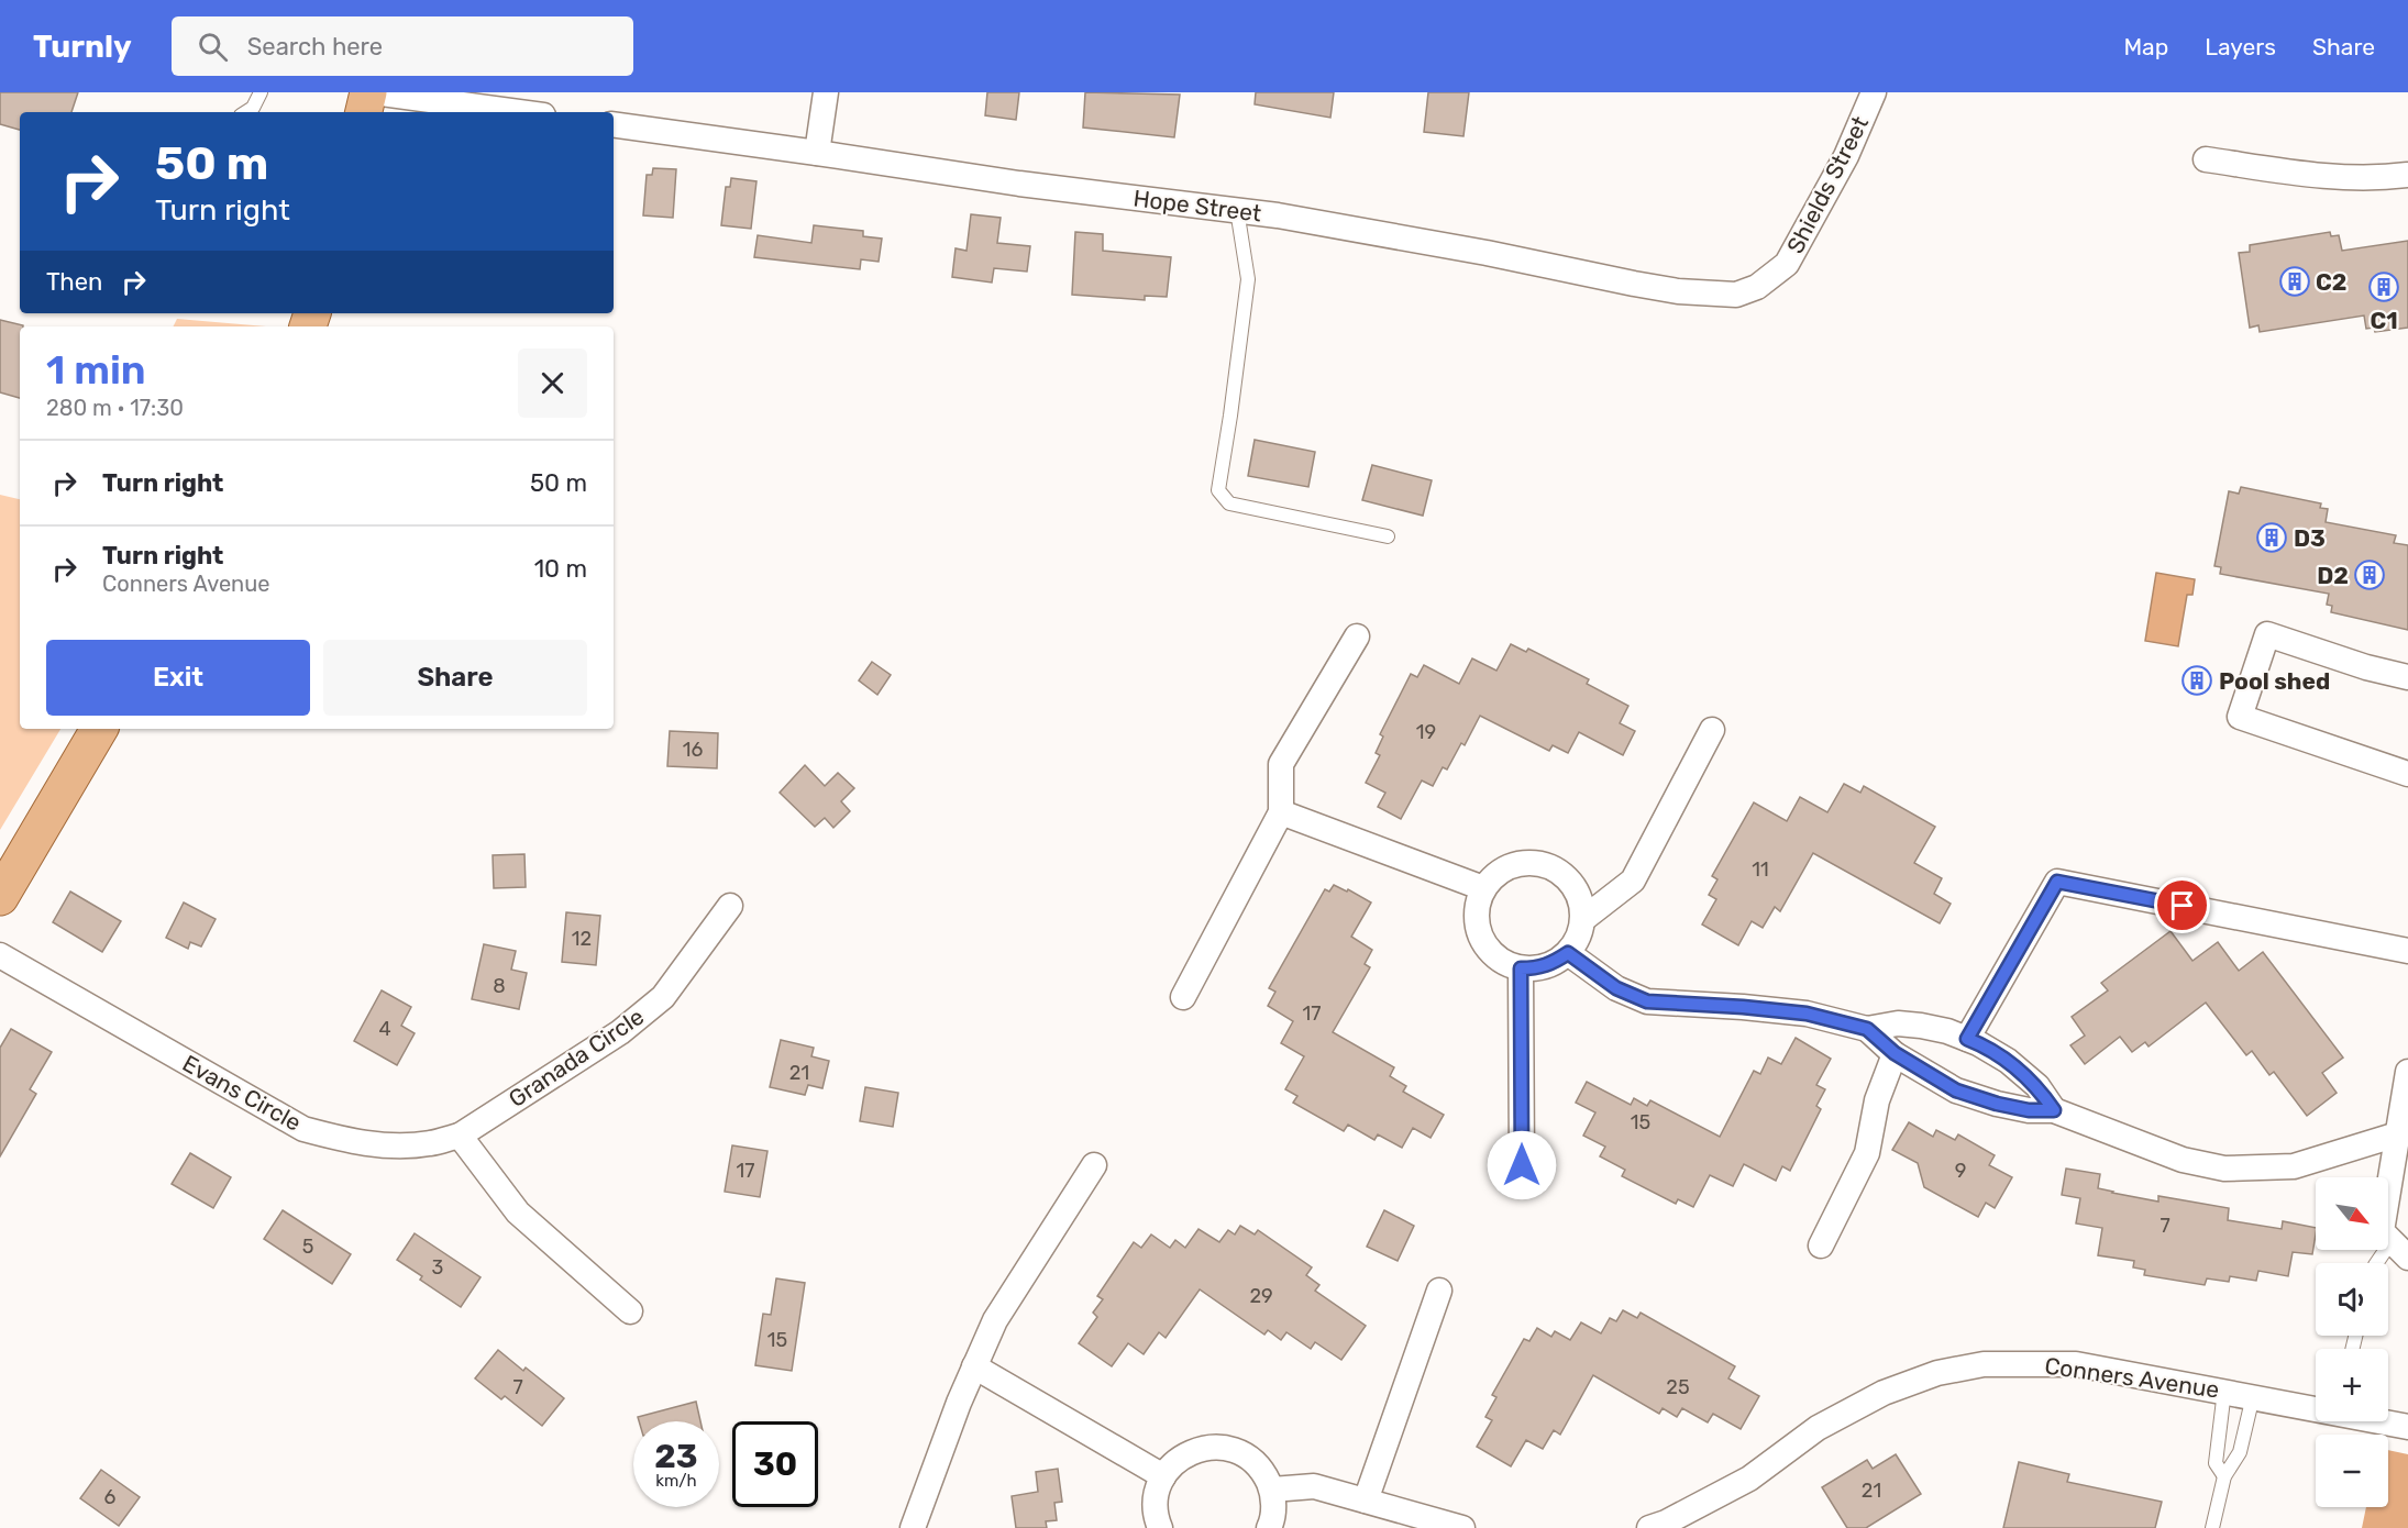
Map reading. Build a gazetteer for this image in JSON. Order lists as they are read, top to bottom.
{
  "streets": {
    "street": [
      "Shields Street",
      "Hope Street",
      "Granada Circle",
      "Evans Circle",
      "Conners Avenue"
    ]
  },
  "crossings": [
    ["Shields Street", "Hope Street"],
    ["Granada Circle", "Evans Circle"]
  ],
  "places": {
    "building": [
      "C2",
      "C1",
      "D3",
      "D2",
      "Pool shed"
    ]
  },
  "house_numbers": [
    "19",
    "16",
    "11",
    "12",
    "8",
    "17",
    "4",
    "21",
    "15",
    "17",
    "9",
    "7",
    "5",
    "3",
    "29",
    "15",
    "7",
    "25",
    "21",
    "6"
  ],
  "north": "bottom right",
  "page": {
    "header": "Turnly",
    "search": "Search here",
    "nav": ["Map", "Layers", "Share"],
    "turn": ["50 m", "Turn right"],
    "then": "Then",
    "heading": ["1 min", "280 m · 17:30"],
    "list": [
      {
        "name": "Turn right",
        "value": "50 m"
      },
      {
        "name": "Turn right",
        "note": "Conners Avenue",
        "value": "10 m"
      }
    ],
    "buttons": ["Exit", "Share"],
    "map_buttons": ["+", "−"],
    "speed": "23 km/h",
    "limit": "30"
  }
}
